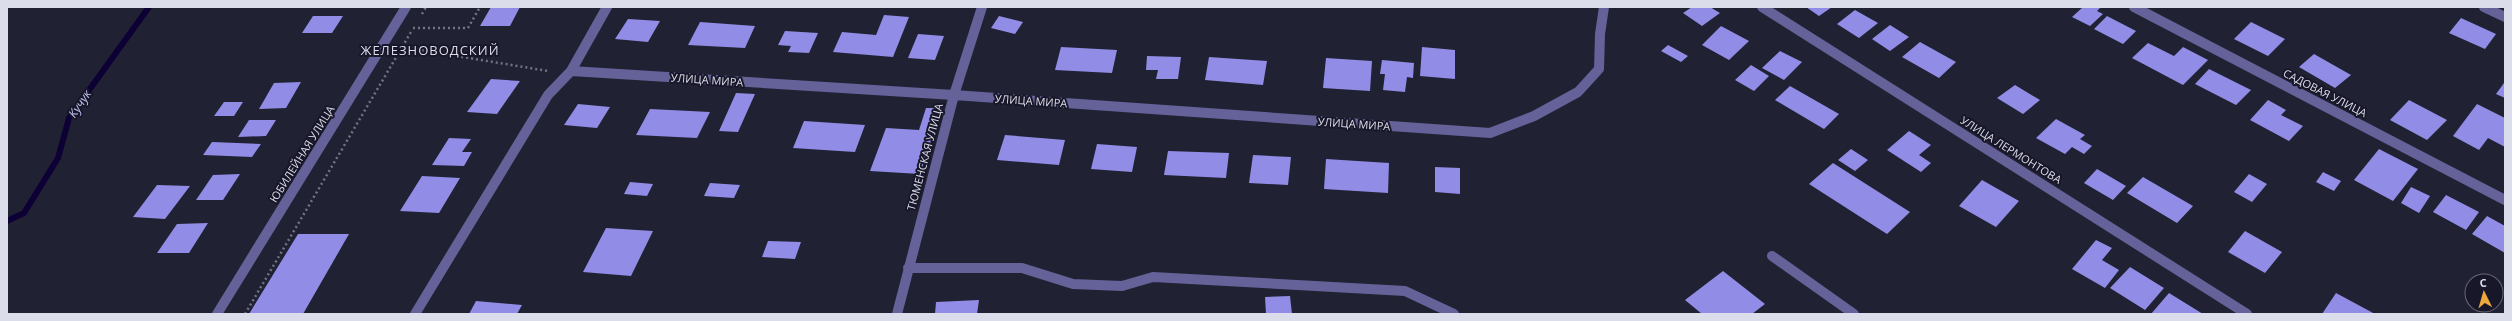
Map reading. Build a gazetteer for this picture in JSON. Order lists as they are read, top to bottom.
{
  "streets": {
    "street": [
      "УЛИЦА МИРА",
      "САДОВАЯ УЛИЦА",
      "УЛИЦА ЛЕРМОНТОВА",
      "ЮБИЛЕЙНАЯ УЛИЦА",
      "ТЮМЕНСКАЯ УЛИЦА"
    ]
  },
  "crossings": [
    ["УЛИЦА МИРА", "ТЮМЕНСКАЯ УЛИЦА"]
  ],
  "districts": ["ЖЕЛЕЗНОВОДСКИЙ"],
  "water": ["Кучук"],
  "north": "top"
}
